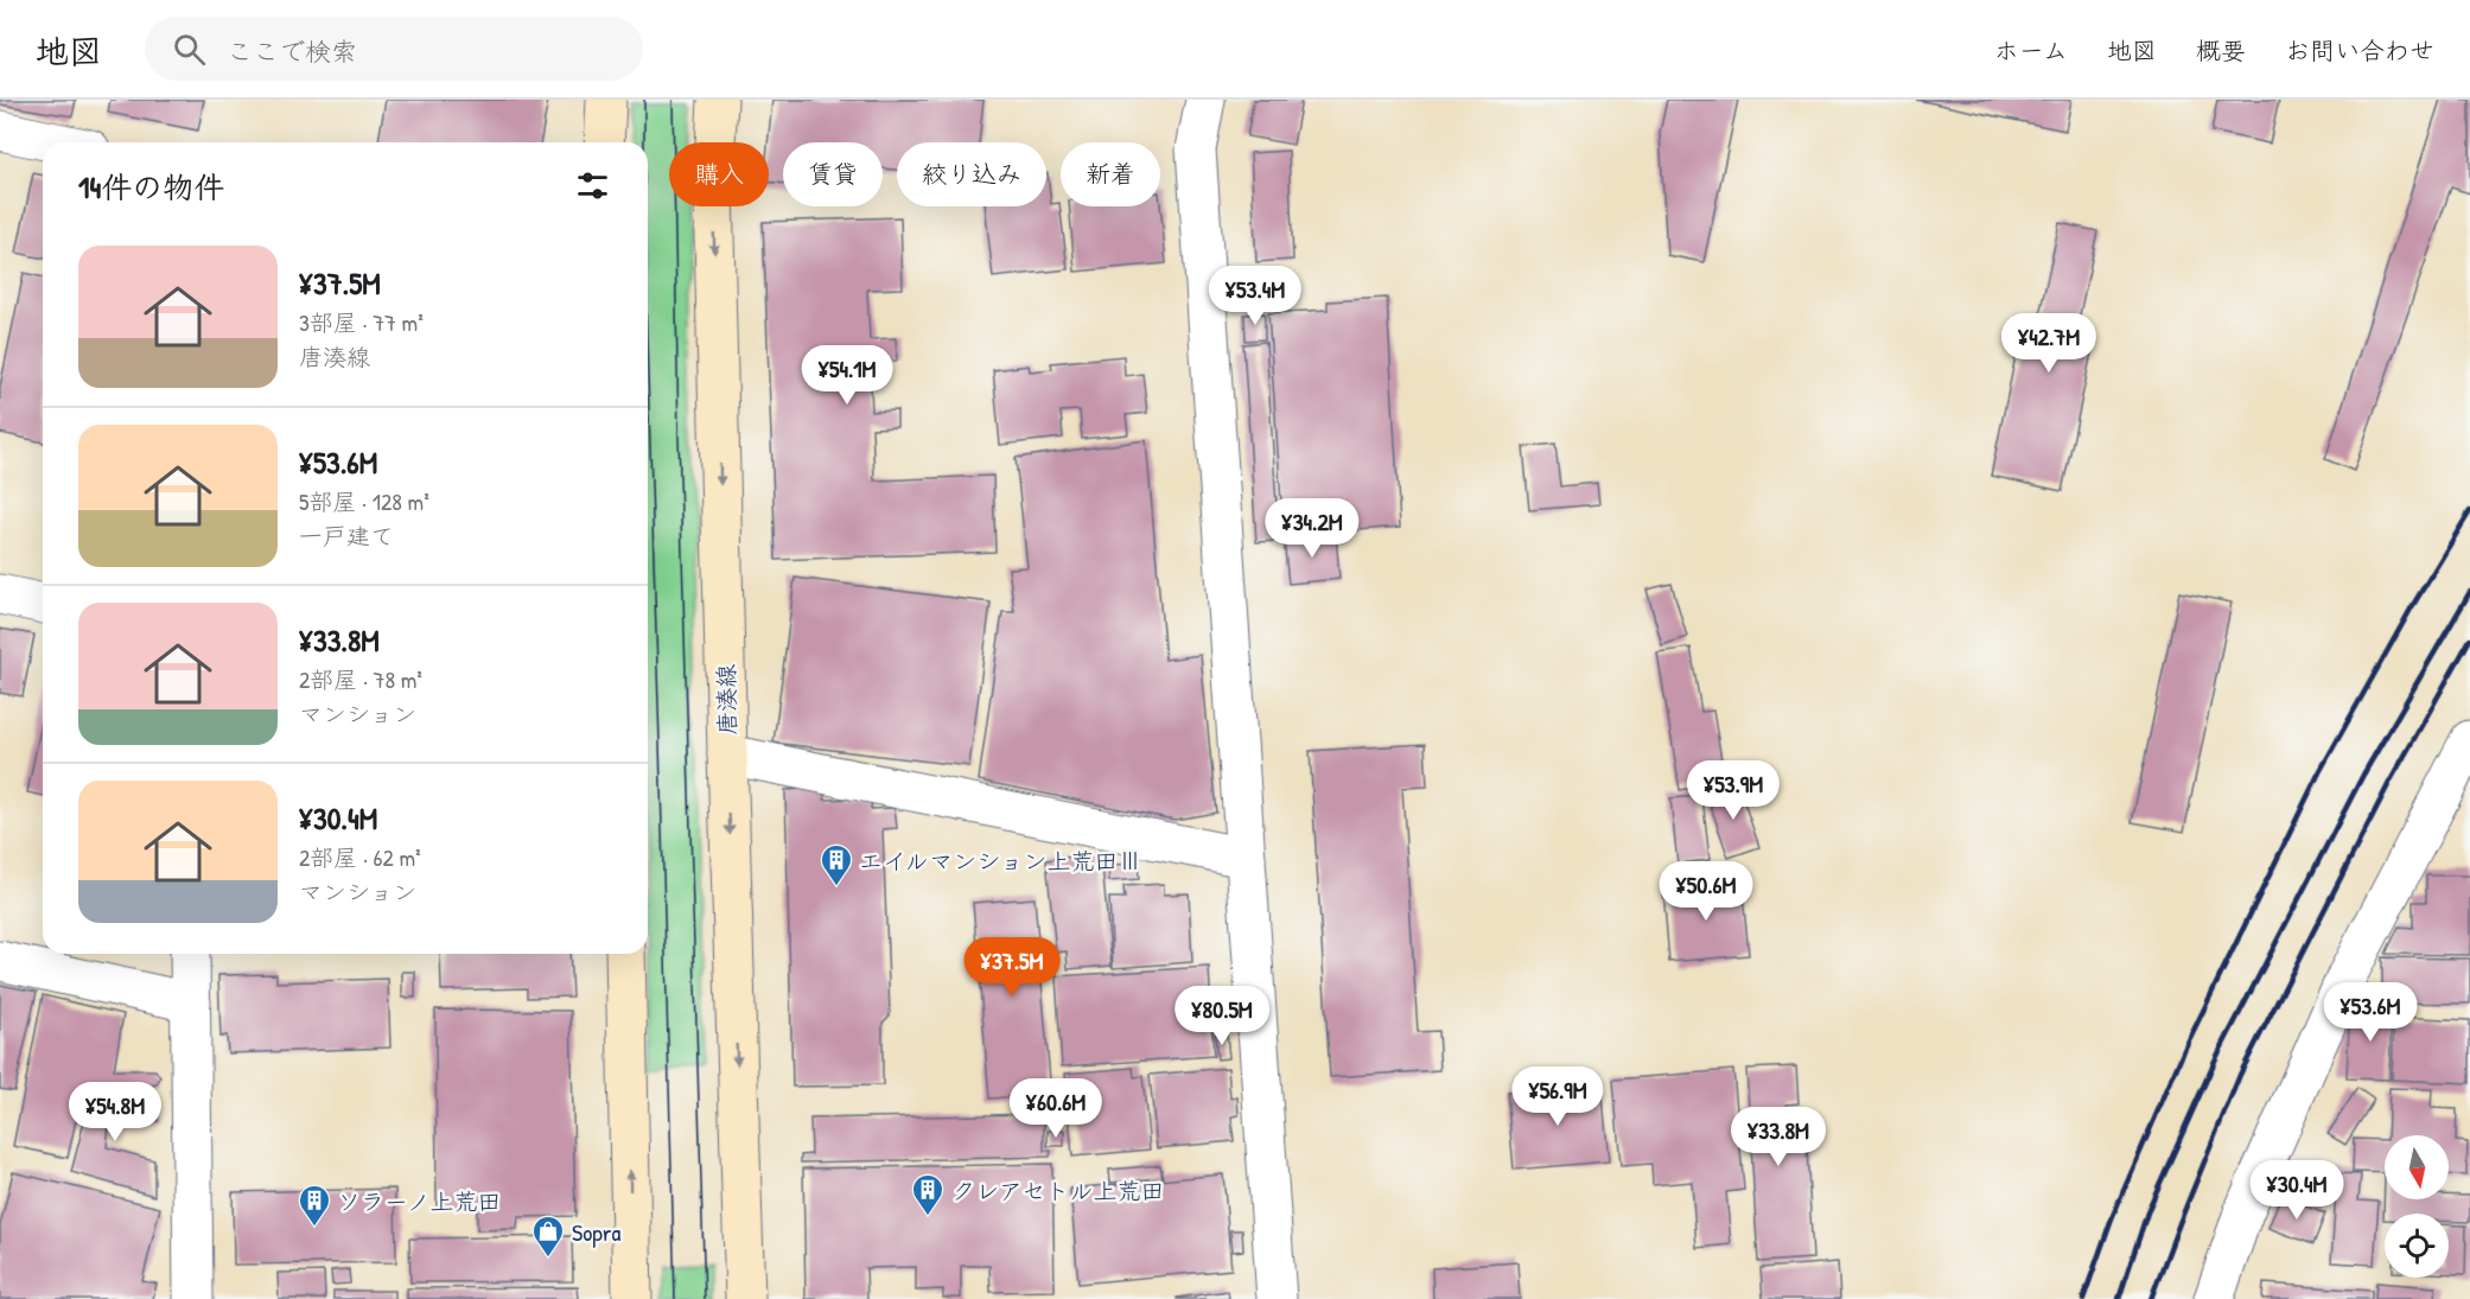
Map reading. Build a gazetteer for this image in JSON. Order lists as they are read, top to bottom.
{
  "streets": {
    "street": ["唐湊線"]
  },
  "places": {
    "building": ["エイルマンション上荒田Ⅲ", "クレアセトル上荒田", "ソラーノ上荒田"],
    "shop": ["Sopra"]
  },
  "north": "bottom",
  "page": {
    "header": "地図",
    "search": "ここで検索",
    "nav": [
      "ホーム",
      "地図",
      "概要",
      "お問い合わせ"
    ],
    "chip": [
      "購入",
      "賃貸",
      "絞り込み",
      "新着"
    ],
    "heading": "14件の物件",
    "list": [
      {
        "name": "¥37.5M",
        "note": "3部屋 · 77 m² · 唐湊線"
      },
      {
        "name": "¥53.6M",
        "note": "5部屋 · 128 m² · 一戸建て"
      },
      {
        "name": "¥33.8M",
        "note": "2部屋 · 78 m² · マンション"
      },
      {
        "name": "¥30.4M",
        "note": "2部屋 · 62 m² · マンション"
      }
    ],
    "price": [
      "¥53.4M",
      "¥42.7M",
      "¥54.1M",
      "¥34.2M",
      "¥53.9M",
      "¥50.6M",
      "¥37.5M",
      "¥53.6M",
      "¥80.5M",
      "¥56.9M",
      "¥60.6M",
      "¥54.8M",
      "¥33.8M",
      "¥30.4M"
    ]
  }
}
